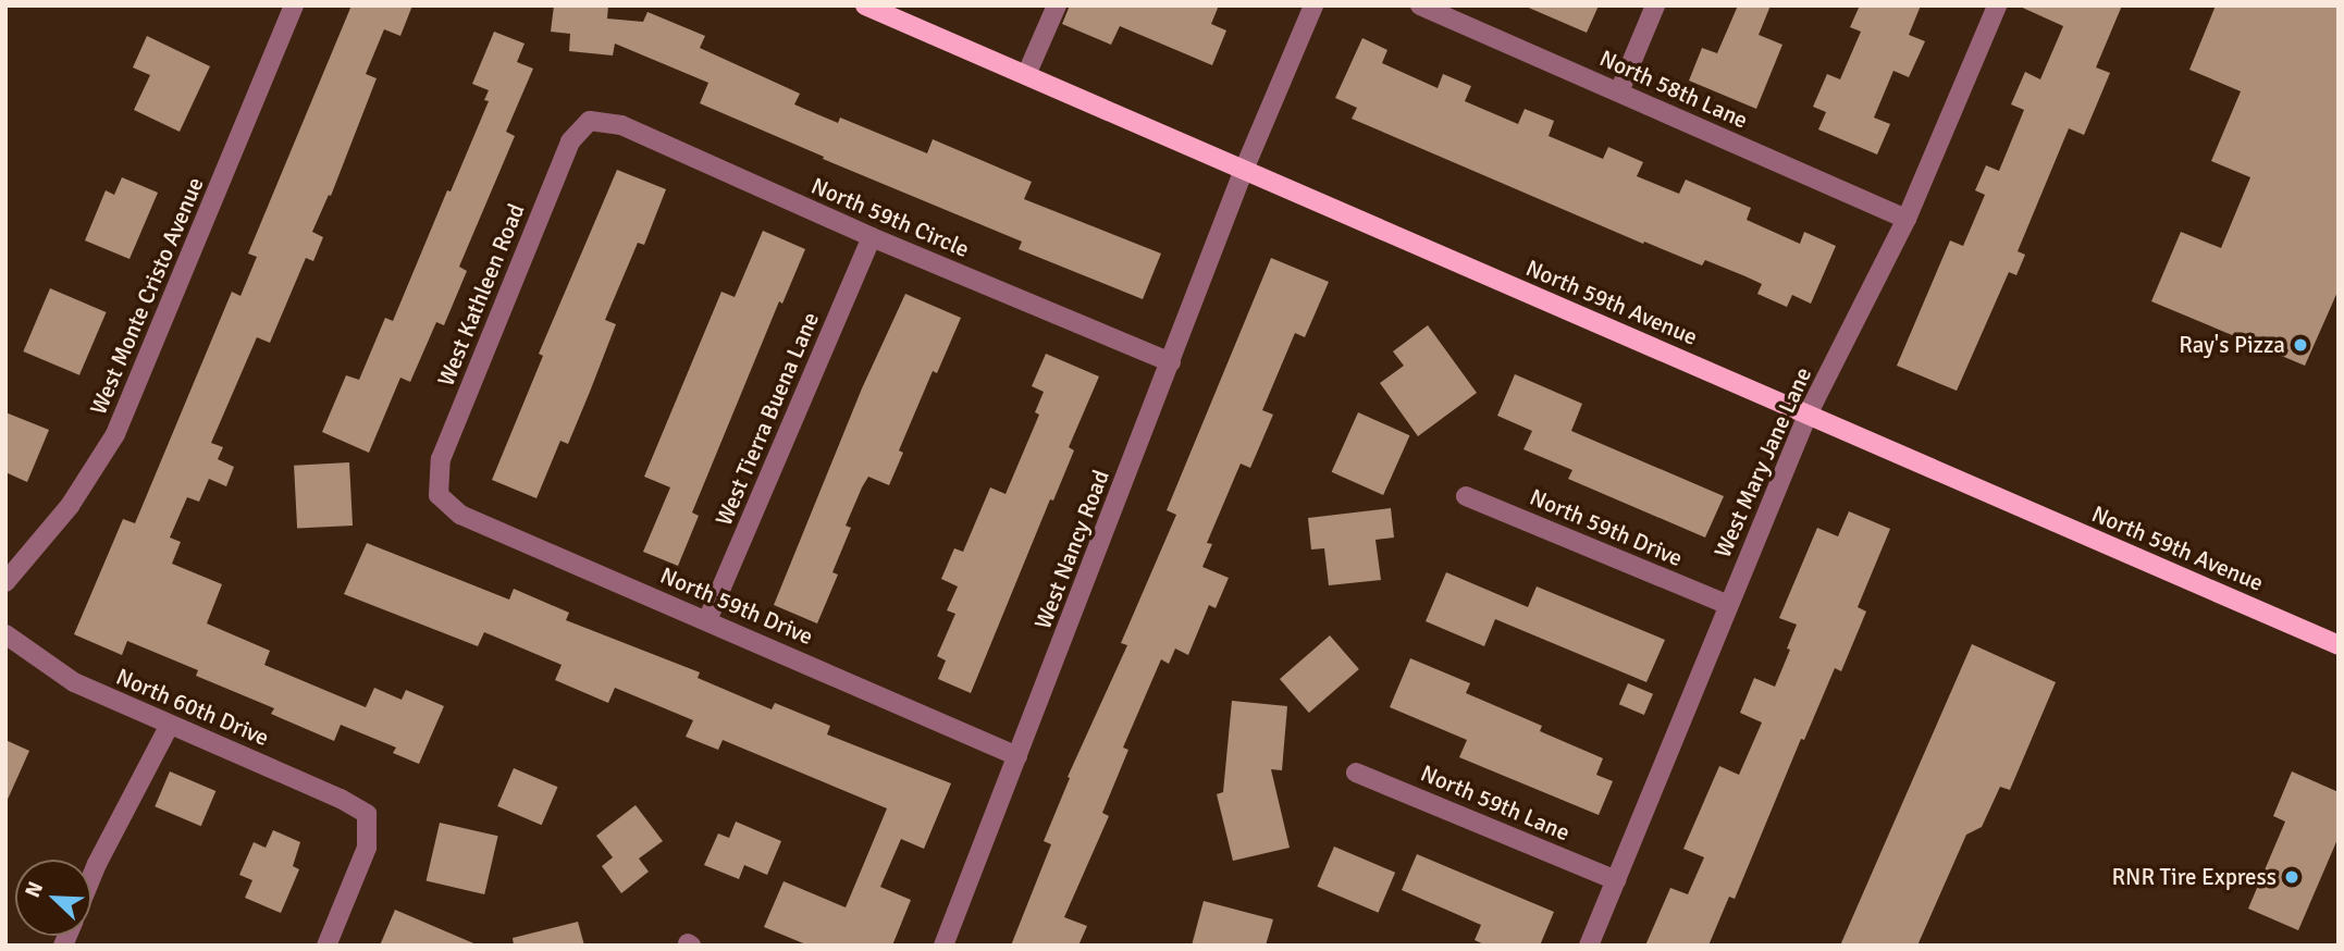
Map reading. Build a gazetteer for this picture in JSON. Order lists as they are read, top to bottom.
{
  "streets": {
    "main road": ["North 59th Avenue"],
    "street": [
      "North 58th Lane",
      "North 59th Circle",
      "West Kathleen Road",
      "West Monte Cristo Avenue",
      "West Tierra Buena Lane",
      "West Mary Jane Lane",
      "North 59th Drive",
      "West Nancy Road",
      "North 60th Drive",
      "North 59th Lane"
    ]
  },
  "crossings": [
    ["North 58th Lane", "West Mary Jane Lane"],
    ["North 59th Circle", "West Kathleen Road"],
    ["North 59th Circle", "West Tierra Buena Lane"],
    ["North 59th Circle", "West Nancy Road"],
    ["West Kathleen Road", "North 59th Drive"],
    ["North 59th Avenue", "West Mary Jane Lane"],
    ["North 59th Avenue", "West Nancy Road"],
    ["West Tierra Buena Lane", "North 59th Drive"],
    ["West Mary Jane Lane", "North 59th Drive"],
    ["West Mary Jane Lane", "North 59th Lane"],
    ["North 59th Drive", "West Nancy Road"]
  ],
  "places": ["Ray's Pizza", "RNR Tire Express"],
  "north": "top left"
}
